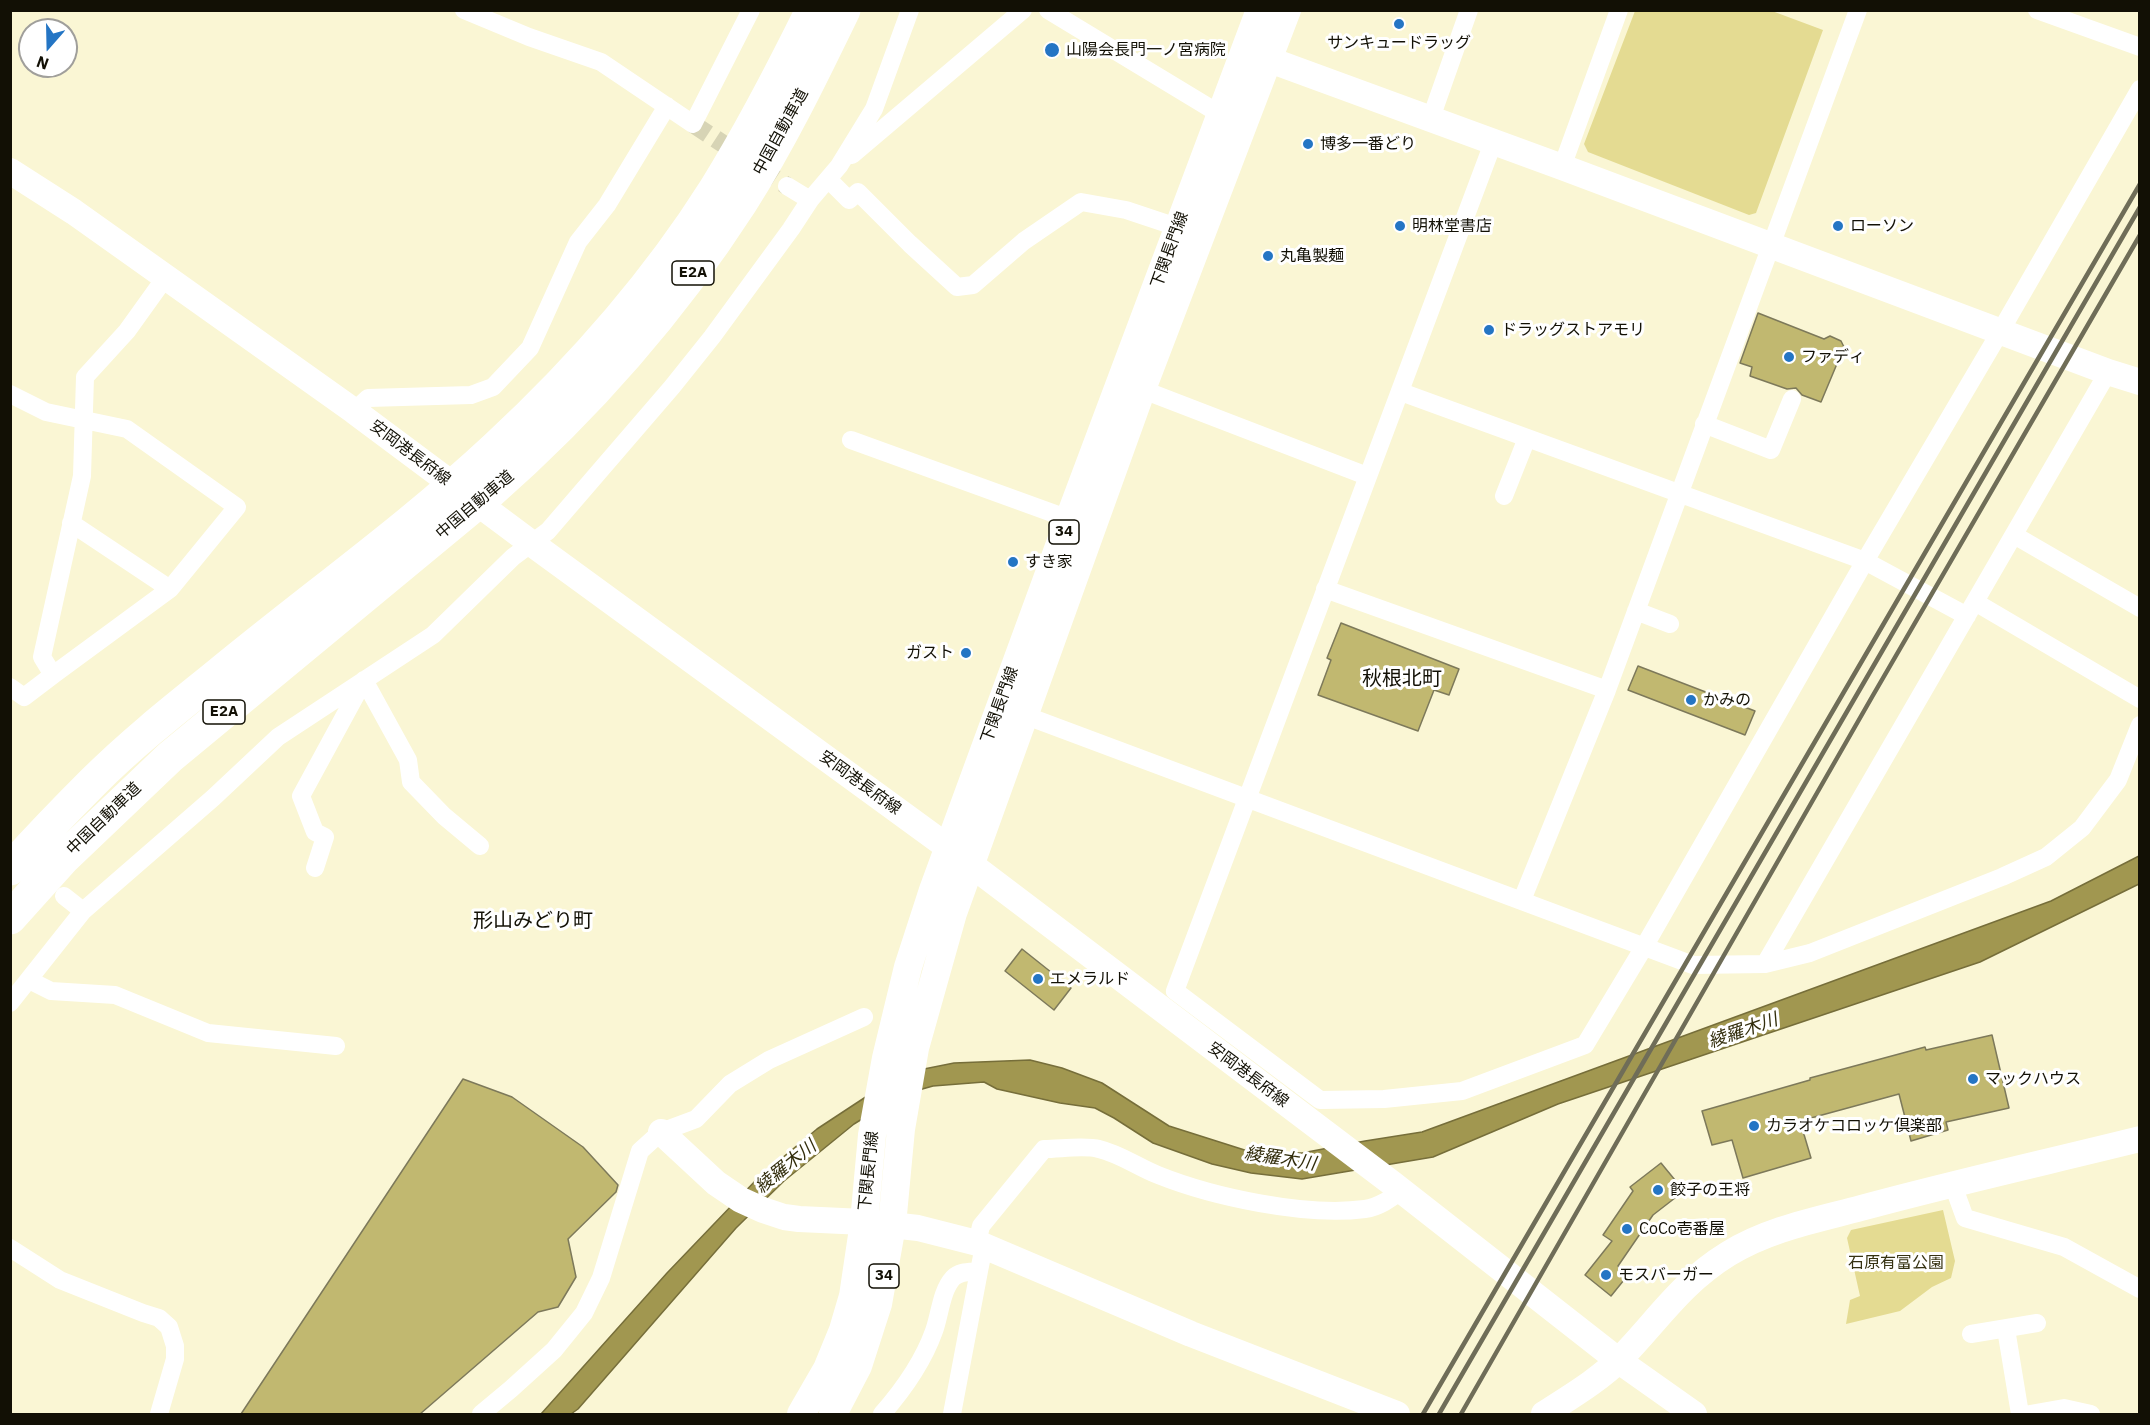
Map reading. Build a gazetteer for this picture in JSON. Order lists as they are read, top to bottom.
{
  "streets": {
    "highway": ["中国自動車道", "E2A"],
    "main road": ["下関長門線", "34"],
    "street": ["安岡港長府線"]
  },
  "crossings": [
    ["下関長門線", "安岡港長府線"]
  ],
  "districts": ["秋根北町", "形山みどり町"],
  "water": ["綾羅木川"],
  "parks": ["石原有富公園"],
  "places": [
    "サンキュードラッグ",
    "山陽会長門一ノ宮病院",
    "博多一番どり",
    "明林堂書店",
    "ローソン",
    "丸亀製麺",
    "ドラッグストアモリ",
    "ファディ",
    "すき家",
    "ガスト",
    "かみの",
    "エメラルド",
    "マックハウス",
    "カラオケコロッケ倶楽部",
    "餃子の王将",
    "CoCo壱番屋",
    "モスバーガー"
  ],
  "north": "bottom"
}
